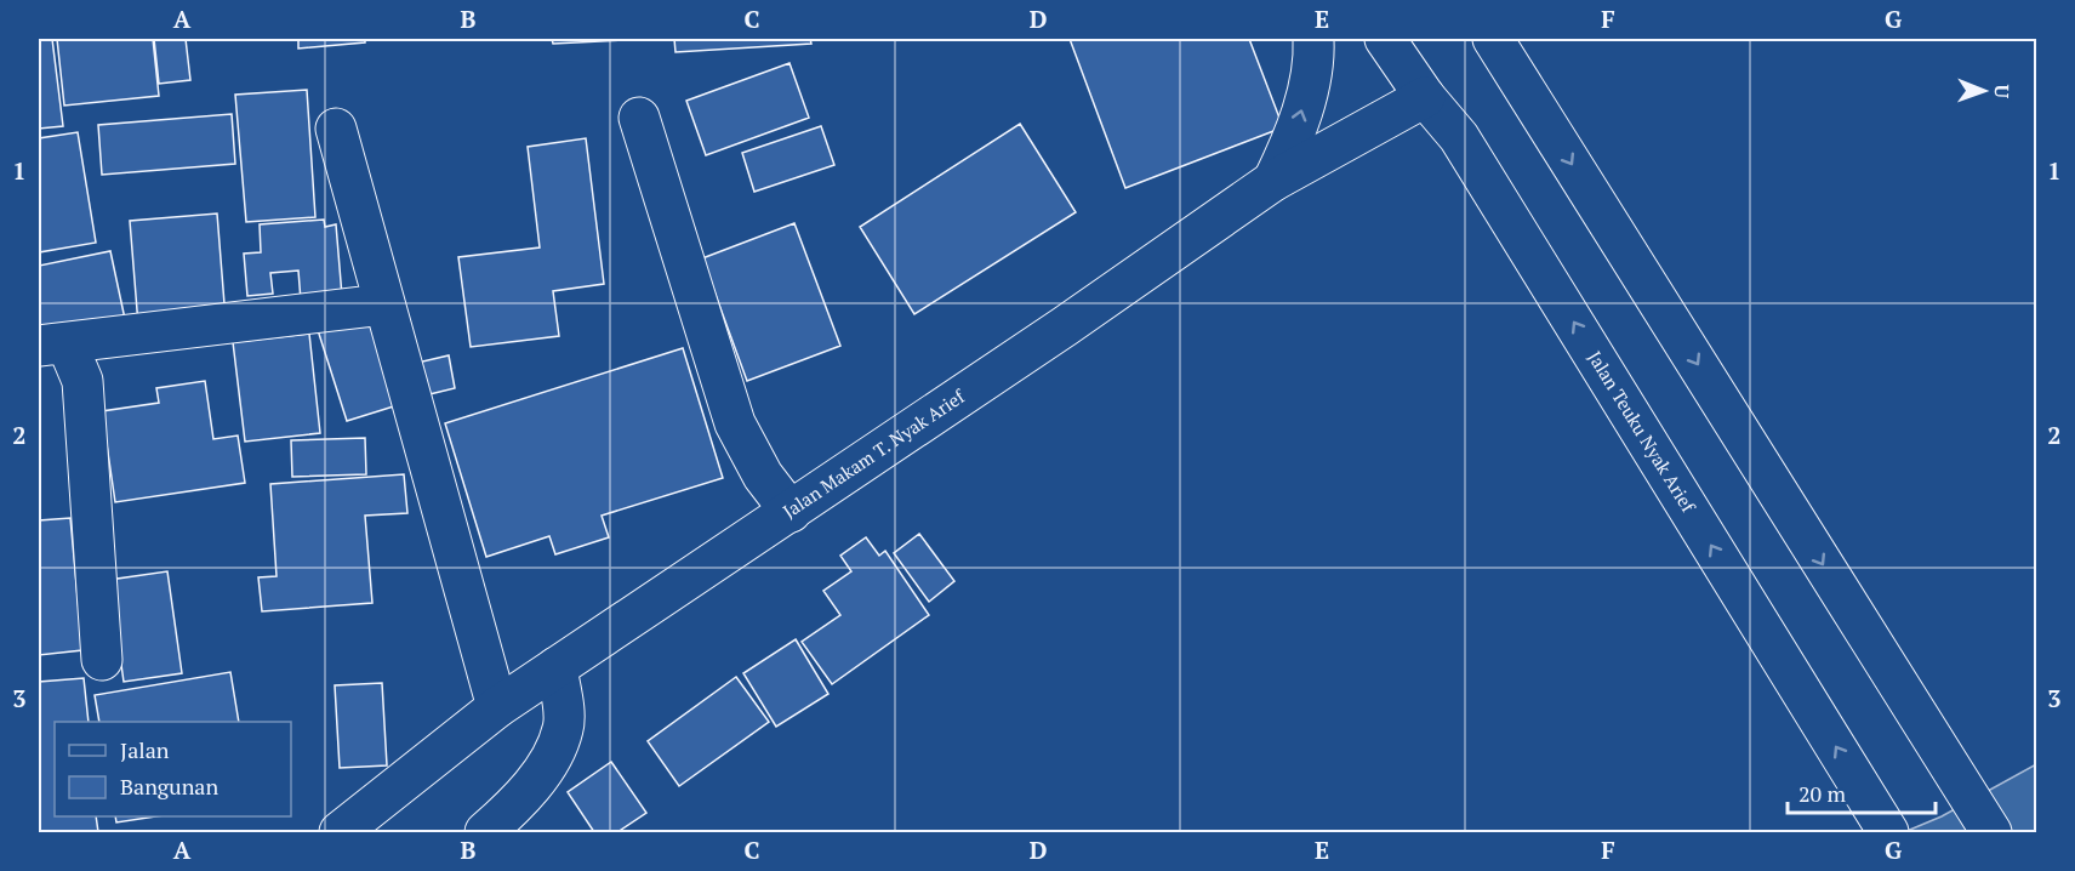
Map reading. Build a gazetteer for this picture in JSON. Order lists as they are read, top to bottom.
{
  "streets": {
    "street": ["Jalan Teuku Nyak Arief", "Jalan Makam T. Nyak Arief"]
  },
  "crossings": [
    ["Jalan Teuku Nyak Arief", "Jalan Makam T. Nyak Arief"]
  ],
  "legend": ["Jalan", "Bangunan"],
  "scale_bar": "20 m",
  "north": "right",
  "grid": {
    "columns": [
      "A",
      "B",
      "C",
      "D",
      "E",
      "F",
      "G"
    ],
    "rows": ["1", "2", "3"]
  }
}
